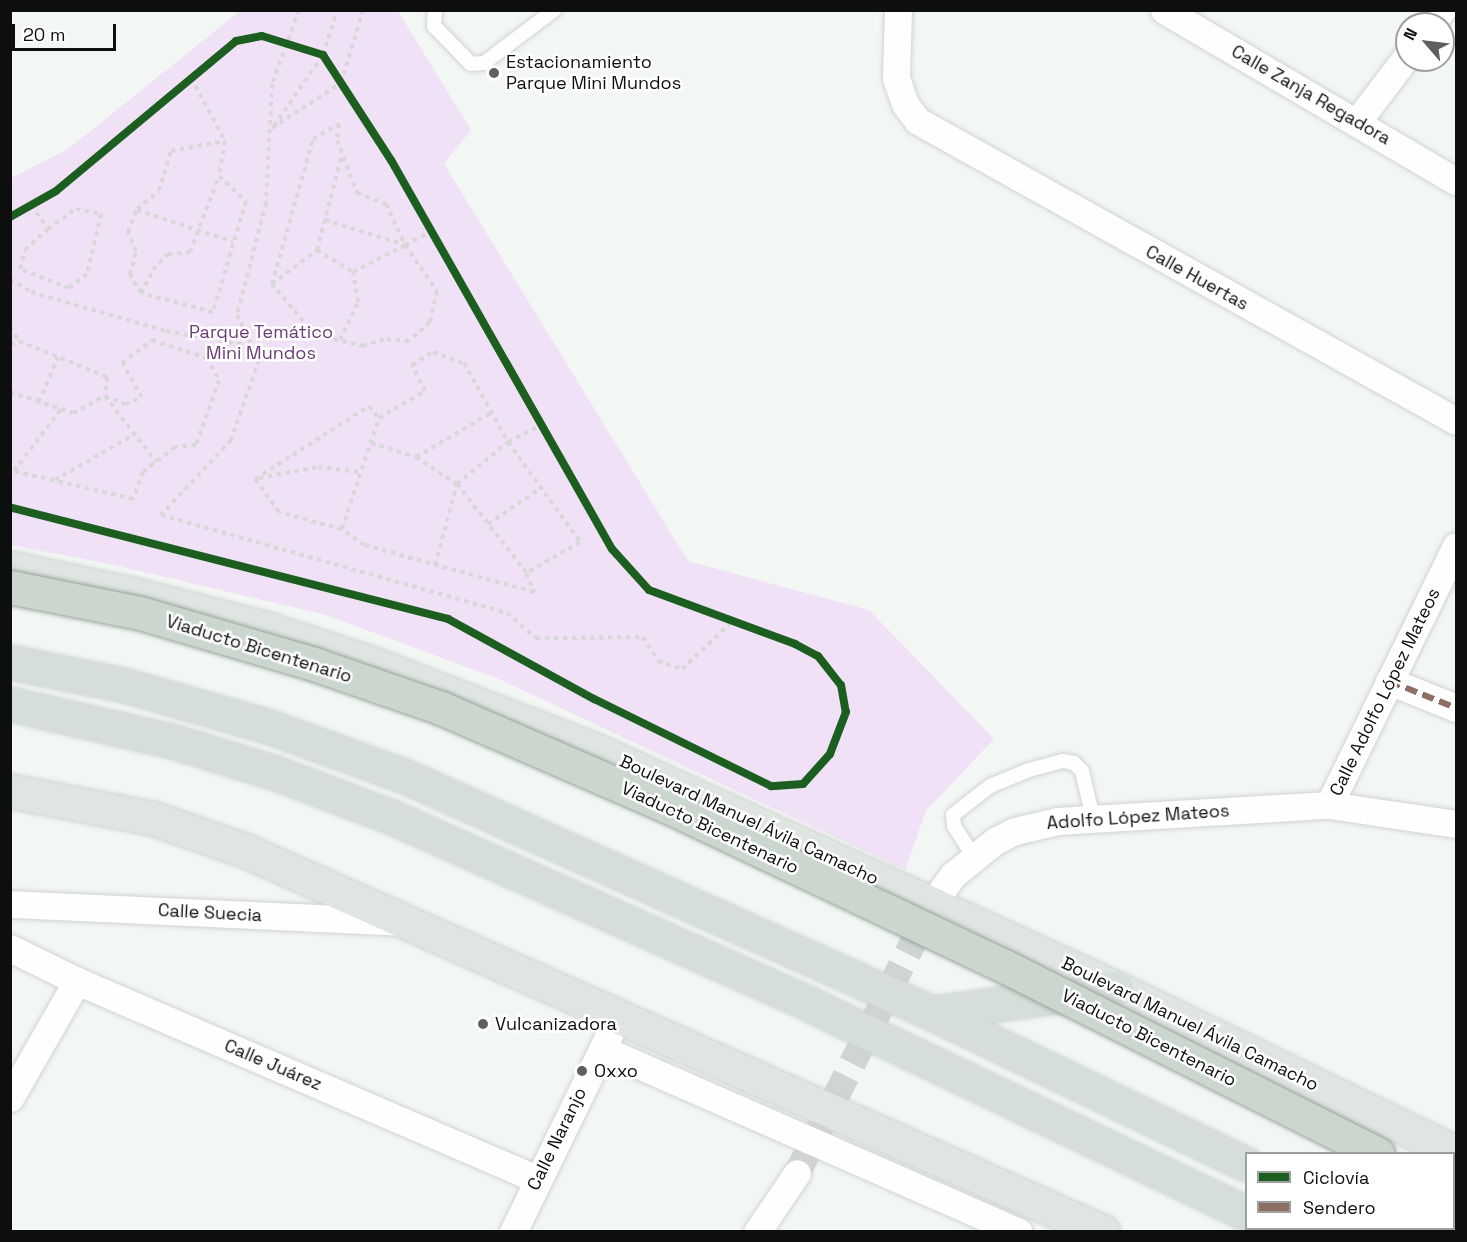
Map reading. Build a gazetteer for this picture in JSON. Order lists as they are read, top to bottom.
{
  "streets": {
    "highway": ["Viaducto Bicentenario"],
    "main road": ["Boulevard Manuel Ávila Camacho"],
    "street": [
      "Calle Zanja Regadora",
      "Calle Huertas",
      "Calle Adolfo López Mateos",
      "Adolfo López Mateos",
      "Calle Suecia",
      "Calle Juárez",
      "Calle Naranjo"
    ]
  },
  "crossings": [
    ["Calle Adolfo López Mateos", "Adolfo López Mateos"],
    ["Calle Juárez", "Calle Naranjo"]
  ],
  "parks": ["Parque Temático Mini Mundos"],
  "places": ["Estacionamiento Parque Mini Mundos", "Vulcanizadora", "Oxxo"],
  "legend": ["Ciclovía", "Sendero"],
  "scale_bar": "20 m",
  "north": "top left"
}
